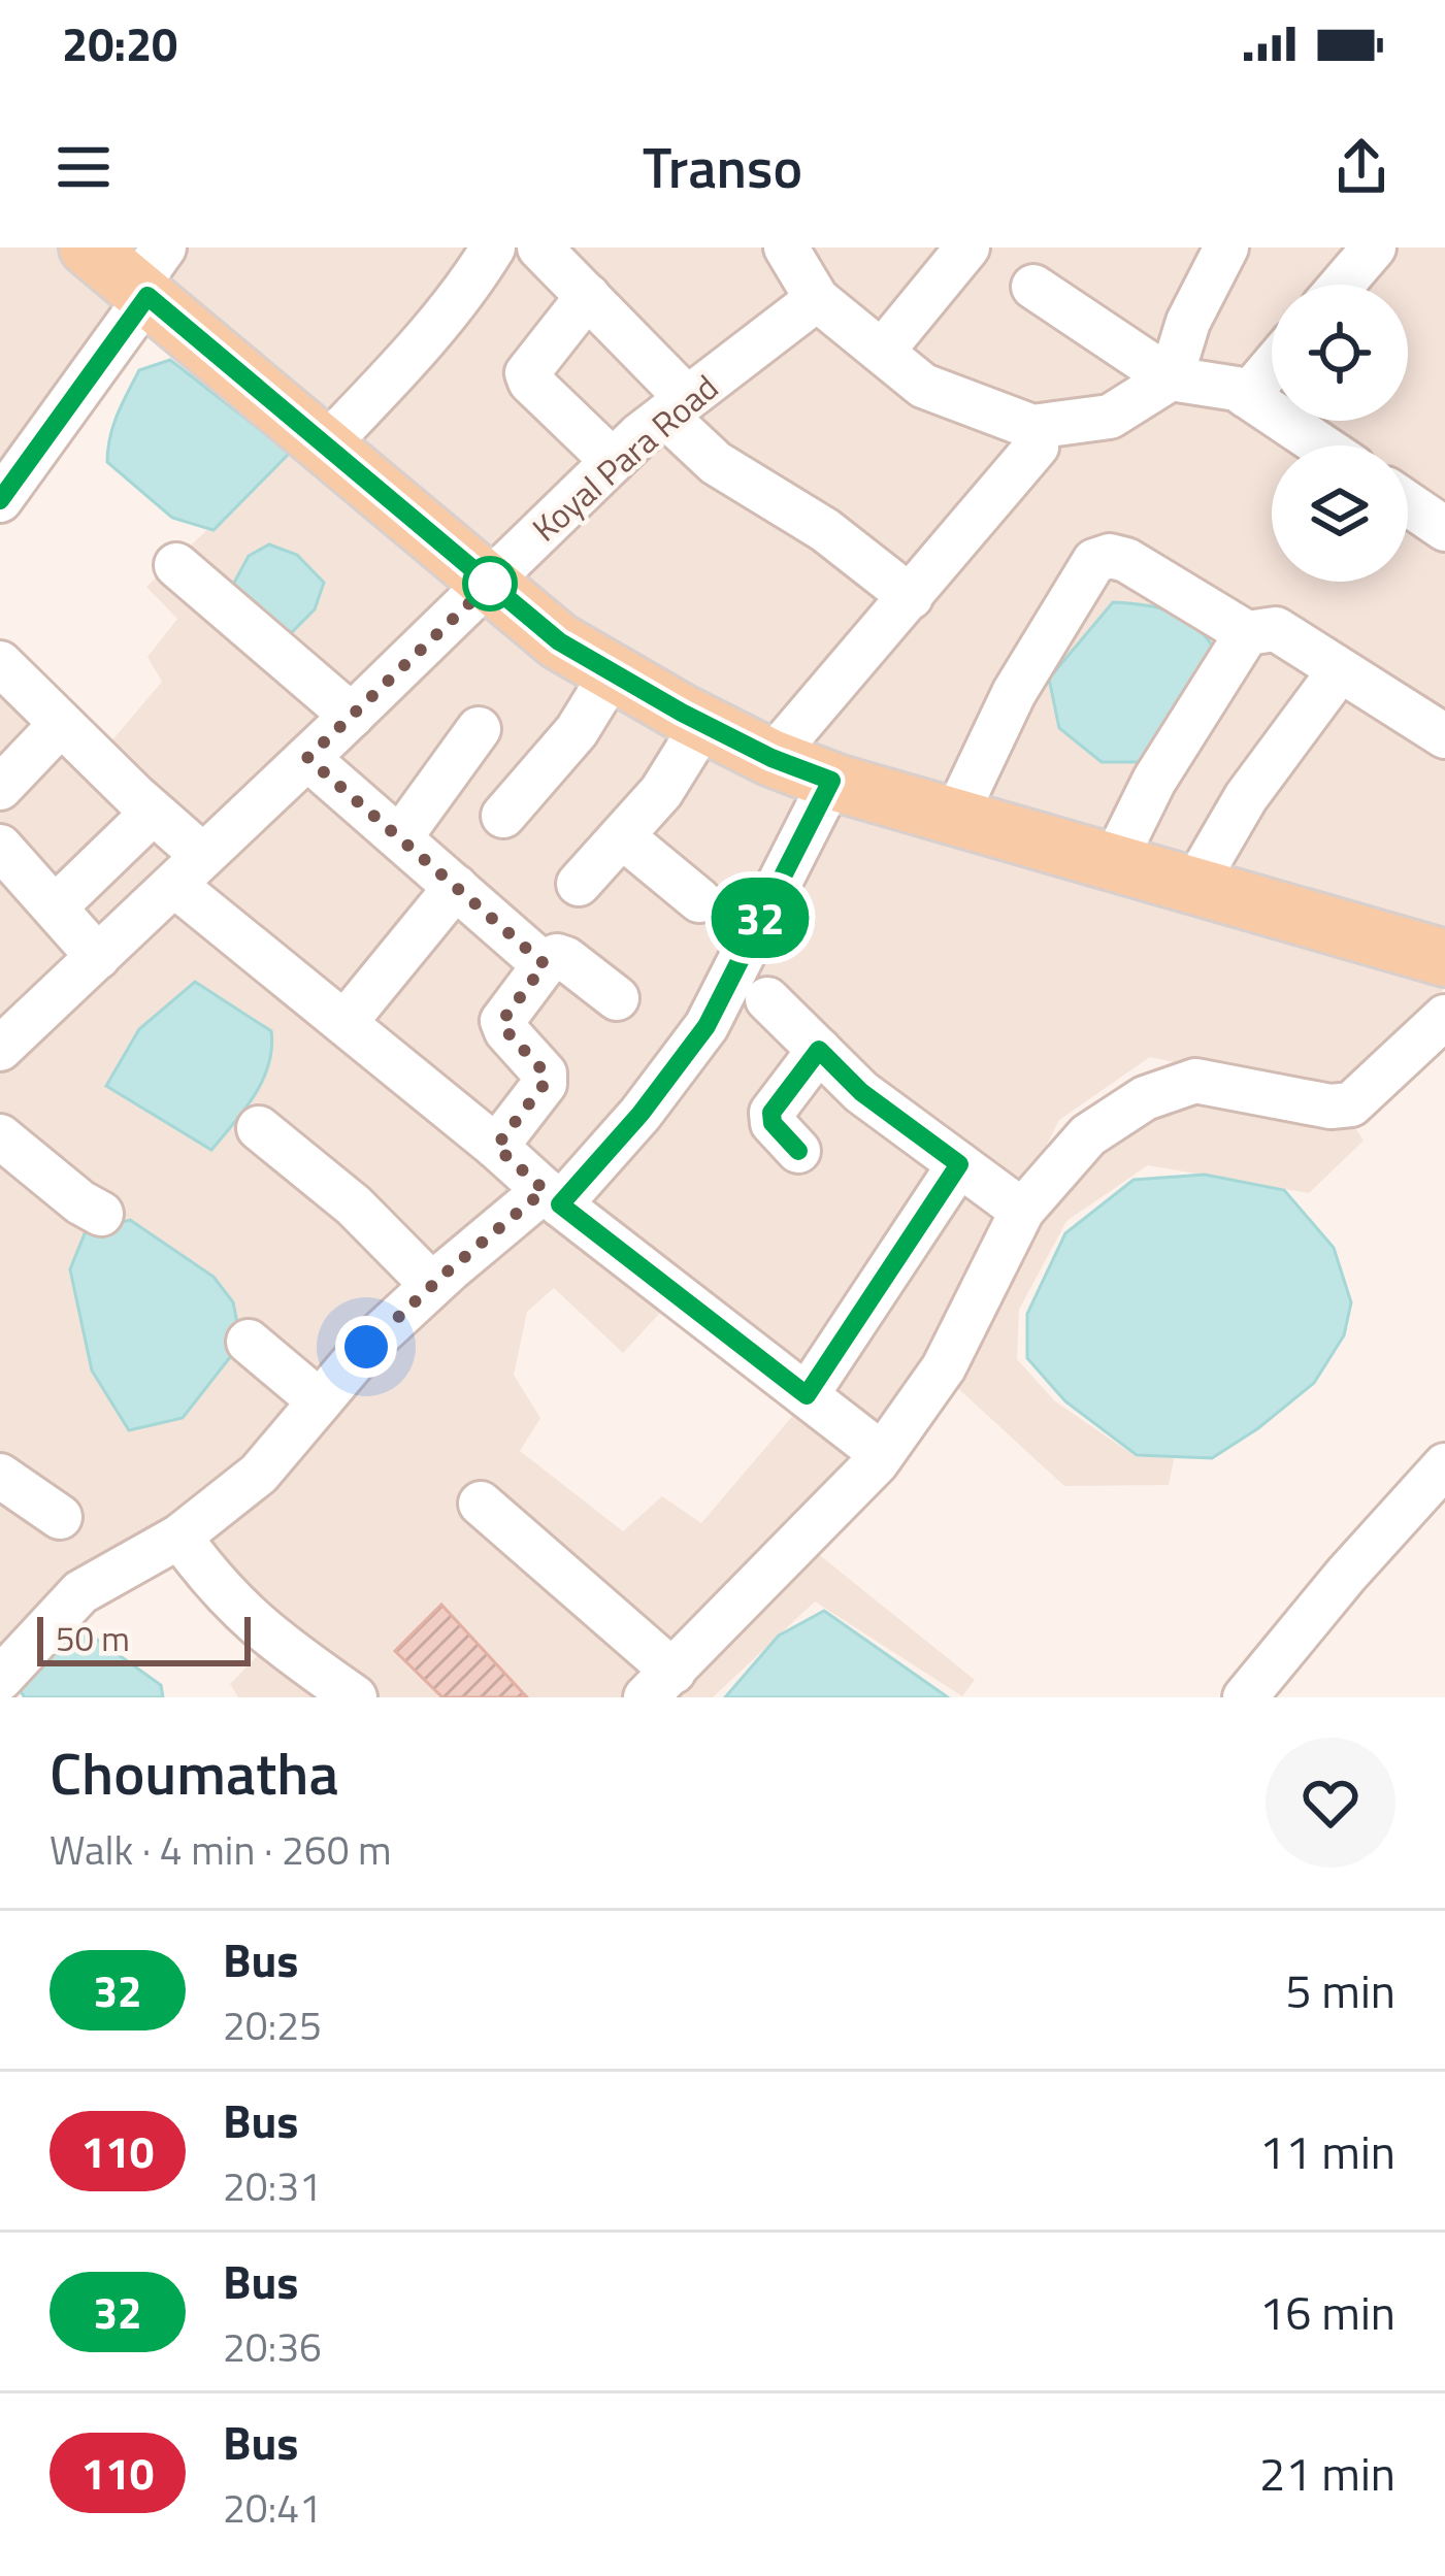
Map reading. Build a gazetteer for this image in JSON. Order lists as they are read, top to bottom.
{
  "streets": {
    "street": ["Koyal Para Road"]
  },
  "lines": ["bus line 32"],
  "scale_bar": "50 m",
  "page": {
    "status": "20:20",
    "header": "Transo",
    "on_map": "32",
    "scale": "50 m",
    "heading": ["Choumatha", "Walk · 4 min · 260 m"],
    "list": [
      {
        "mark": "32",
        "name": "Bus",
        "note": "20:25",
        "value": "5 min"
      },
      {
        "mark": "110",
        "name": "Bus",
        "note": "20:31",
        "value": "11 min"
      },
      {
        "mark": "32",
        "name": "Bus",
        "note": "20:36",
        "value": "16 min"
      },
      {
        "mark": "110",
        "name": "Bus",
        "note": "20:41",
        "value": "21 min"
      }
    ]
  }
}
